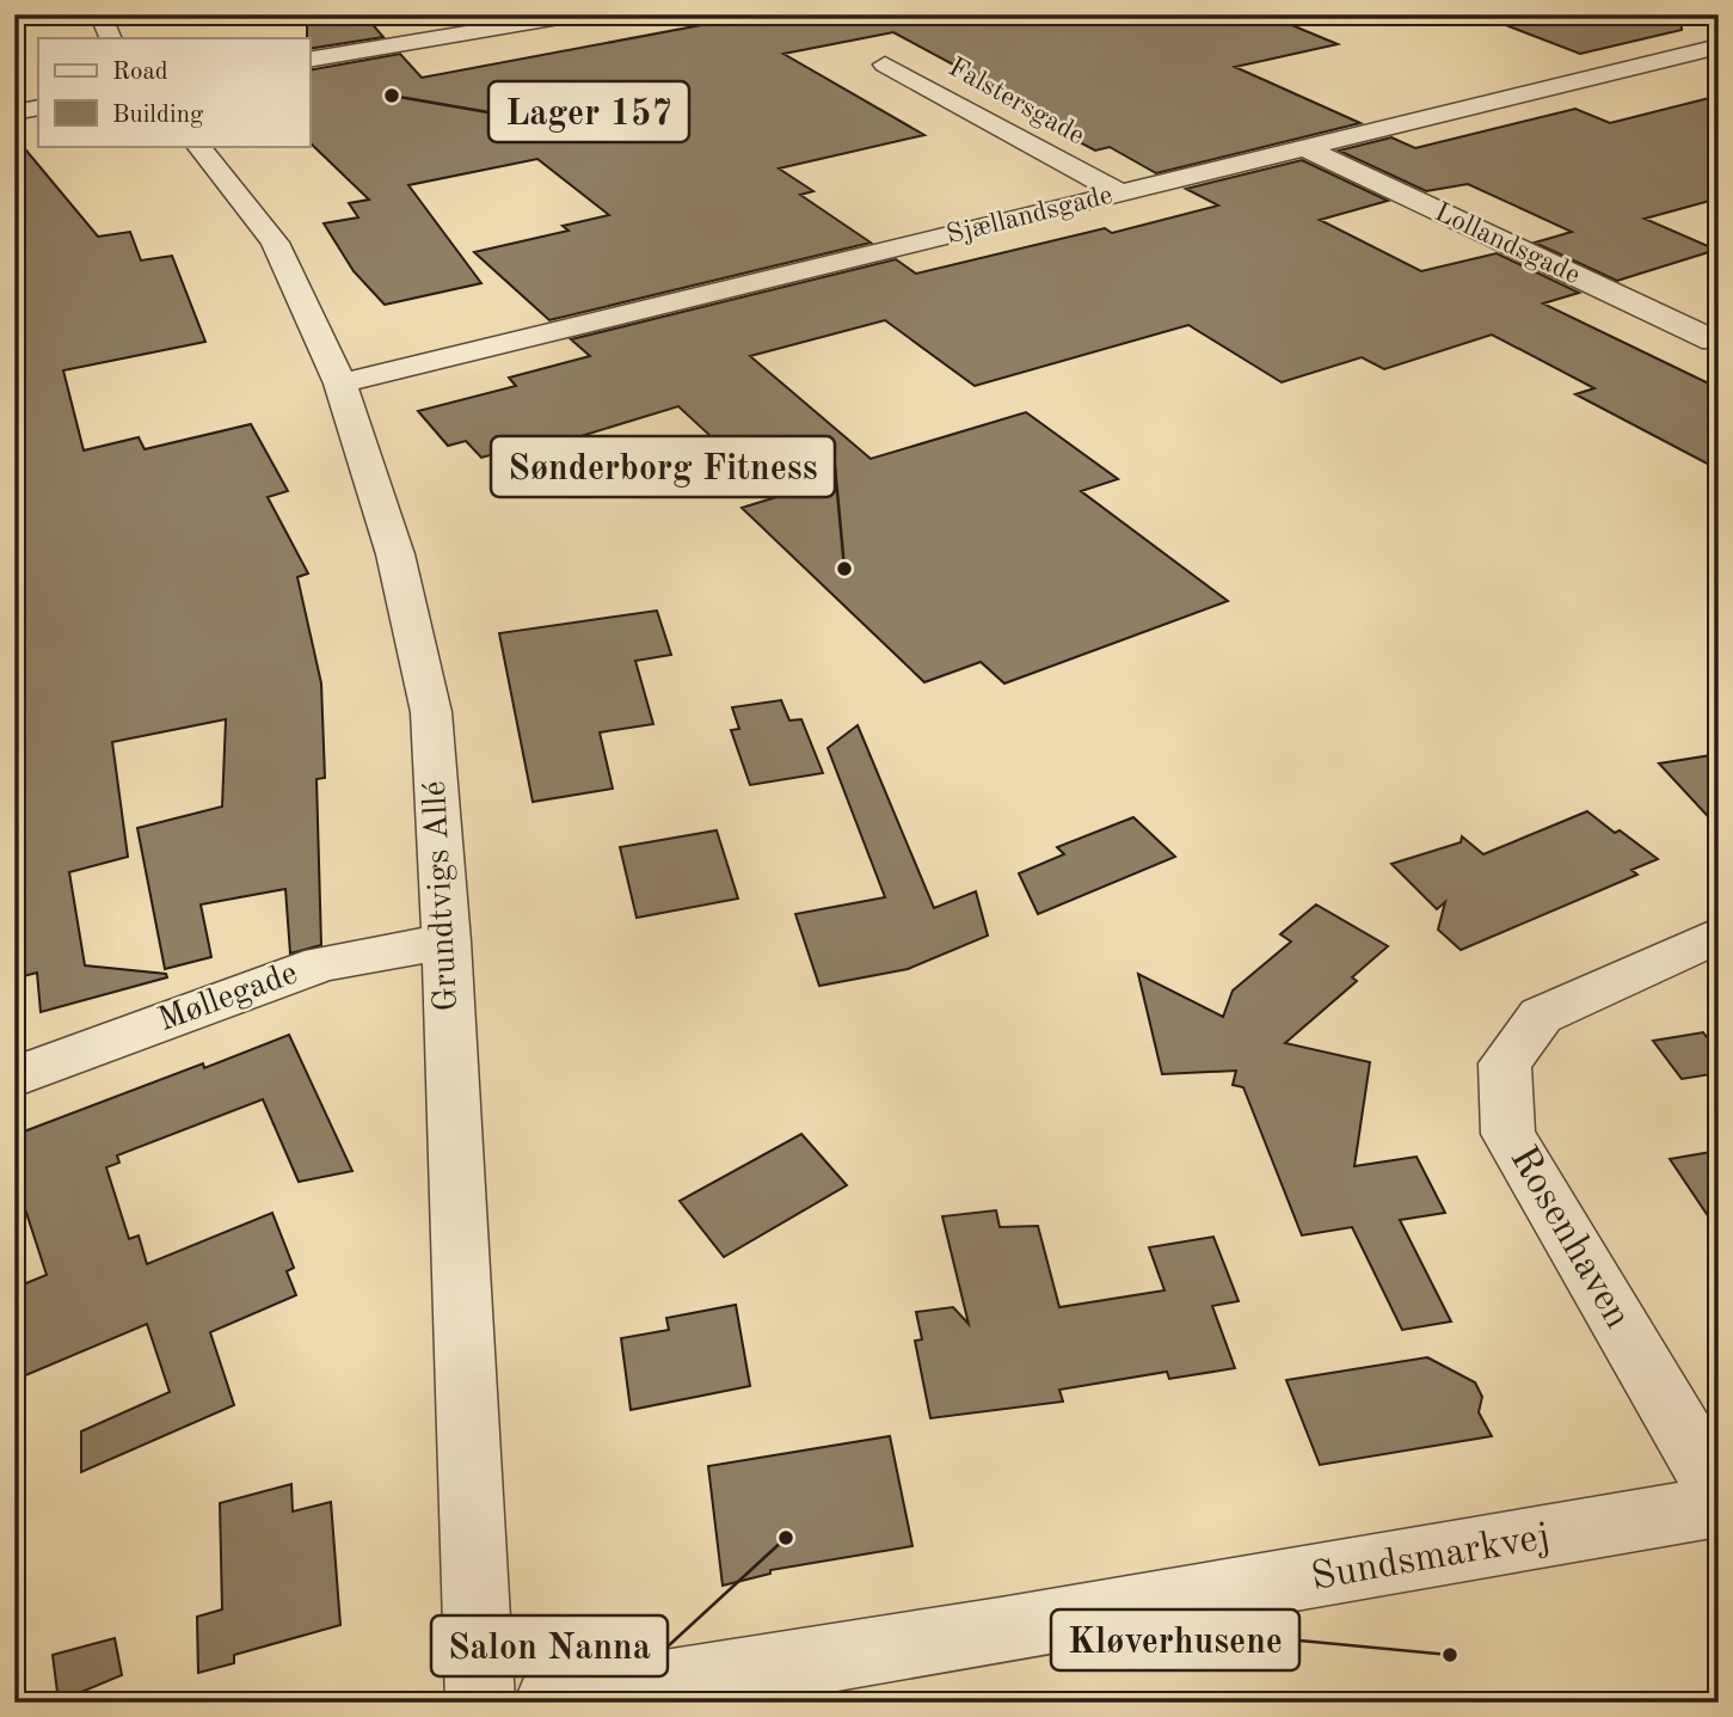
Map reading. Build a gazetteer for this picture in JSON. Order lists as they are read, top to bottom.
{
  "streets": {
    "street": [
      "Falstersgade",
      "Sjællandsgade",
      "Lollandsgade",
      "Grundtvigs Allé",
      "Møllegade",
      "Rosenhaven",
      "Sundsmarkvej"
    ]
  },
  "crossings": [
    ["Falstersgade", "Sjællandsgade"],
    ["Sjællandsgade", "Lollandsgade"],
    ["Sjællandsgade", "Grundtvigs Allé"],
    ["Grundtvigs Allé", "Møllegade"]
  ],
  "places": [
    "Lager 157",
    "Sønderborg Fitness",
    "Salon Nanna",
    "Kløverhusene"
  ],
  "legend": ["Road", "Building"]
}
